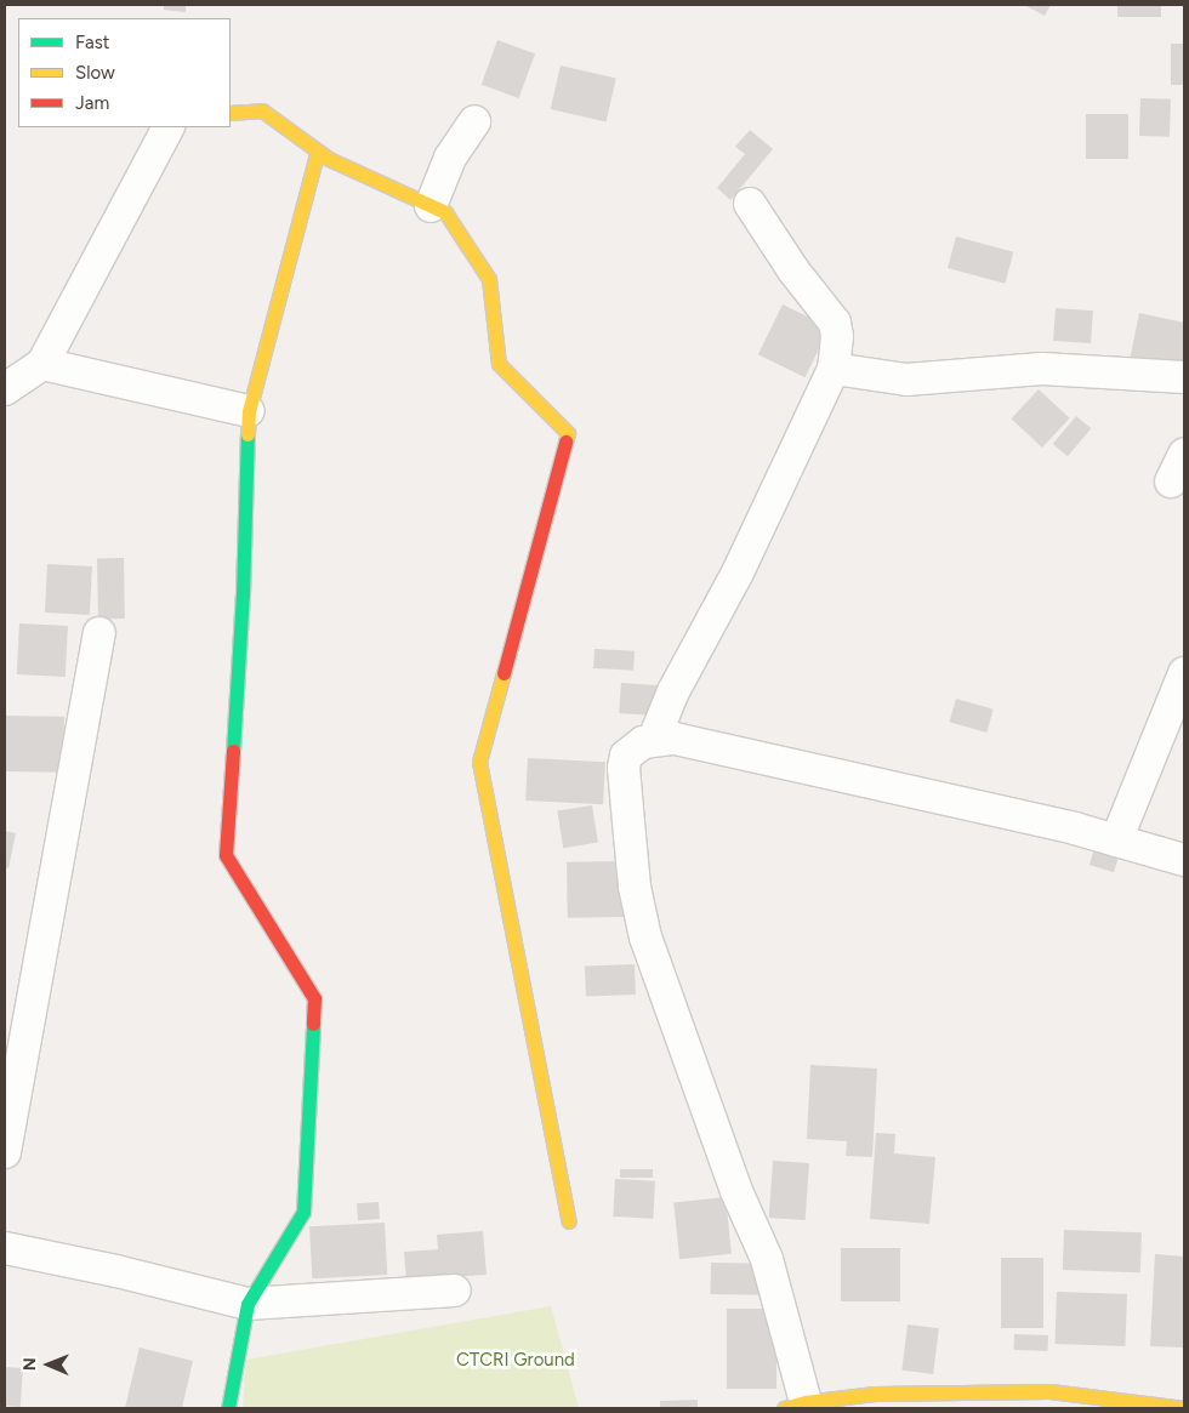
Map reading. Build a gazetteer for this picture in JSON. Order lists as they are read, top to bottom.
{
  "parks": ["CTCRI Ground"],
  "legend": ["Fast", "Slow", "Jam"],
  "north": "left"
}
